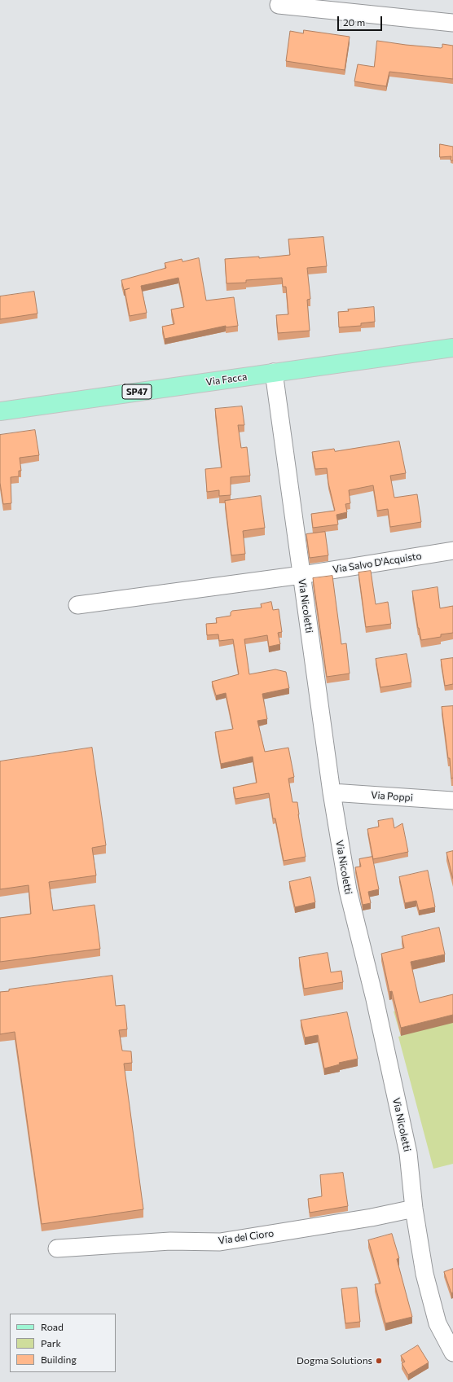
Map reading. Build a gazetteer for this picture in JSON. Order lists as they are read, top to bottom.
{
  "streets": {
    "main road": ["Via Facca", "SP47"],
    "street": [
      "Via Salvo D'Acquisto",
      "Via Nicoletti",
      "Via Poppi",
      "Via del Cioro"
    ]
  },
  "crossings": [
    ["Via Facca", "Via Nicoletti"],
    ["Via Salvo D'Acquisto", "Via Nicoletti"],
    ["Via Nicoletti", "Via Poppi"],
    ["Via Nicoletti", "Via del Cioro"]
  ],
  "places": ["Dogma Solutions"],
  "legend": ["Road", "Park", "Building"],
  "scale_bar": "20 m"
}
